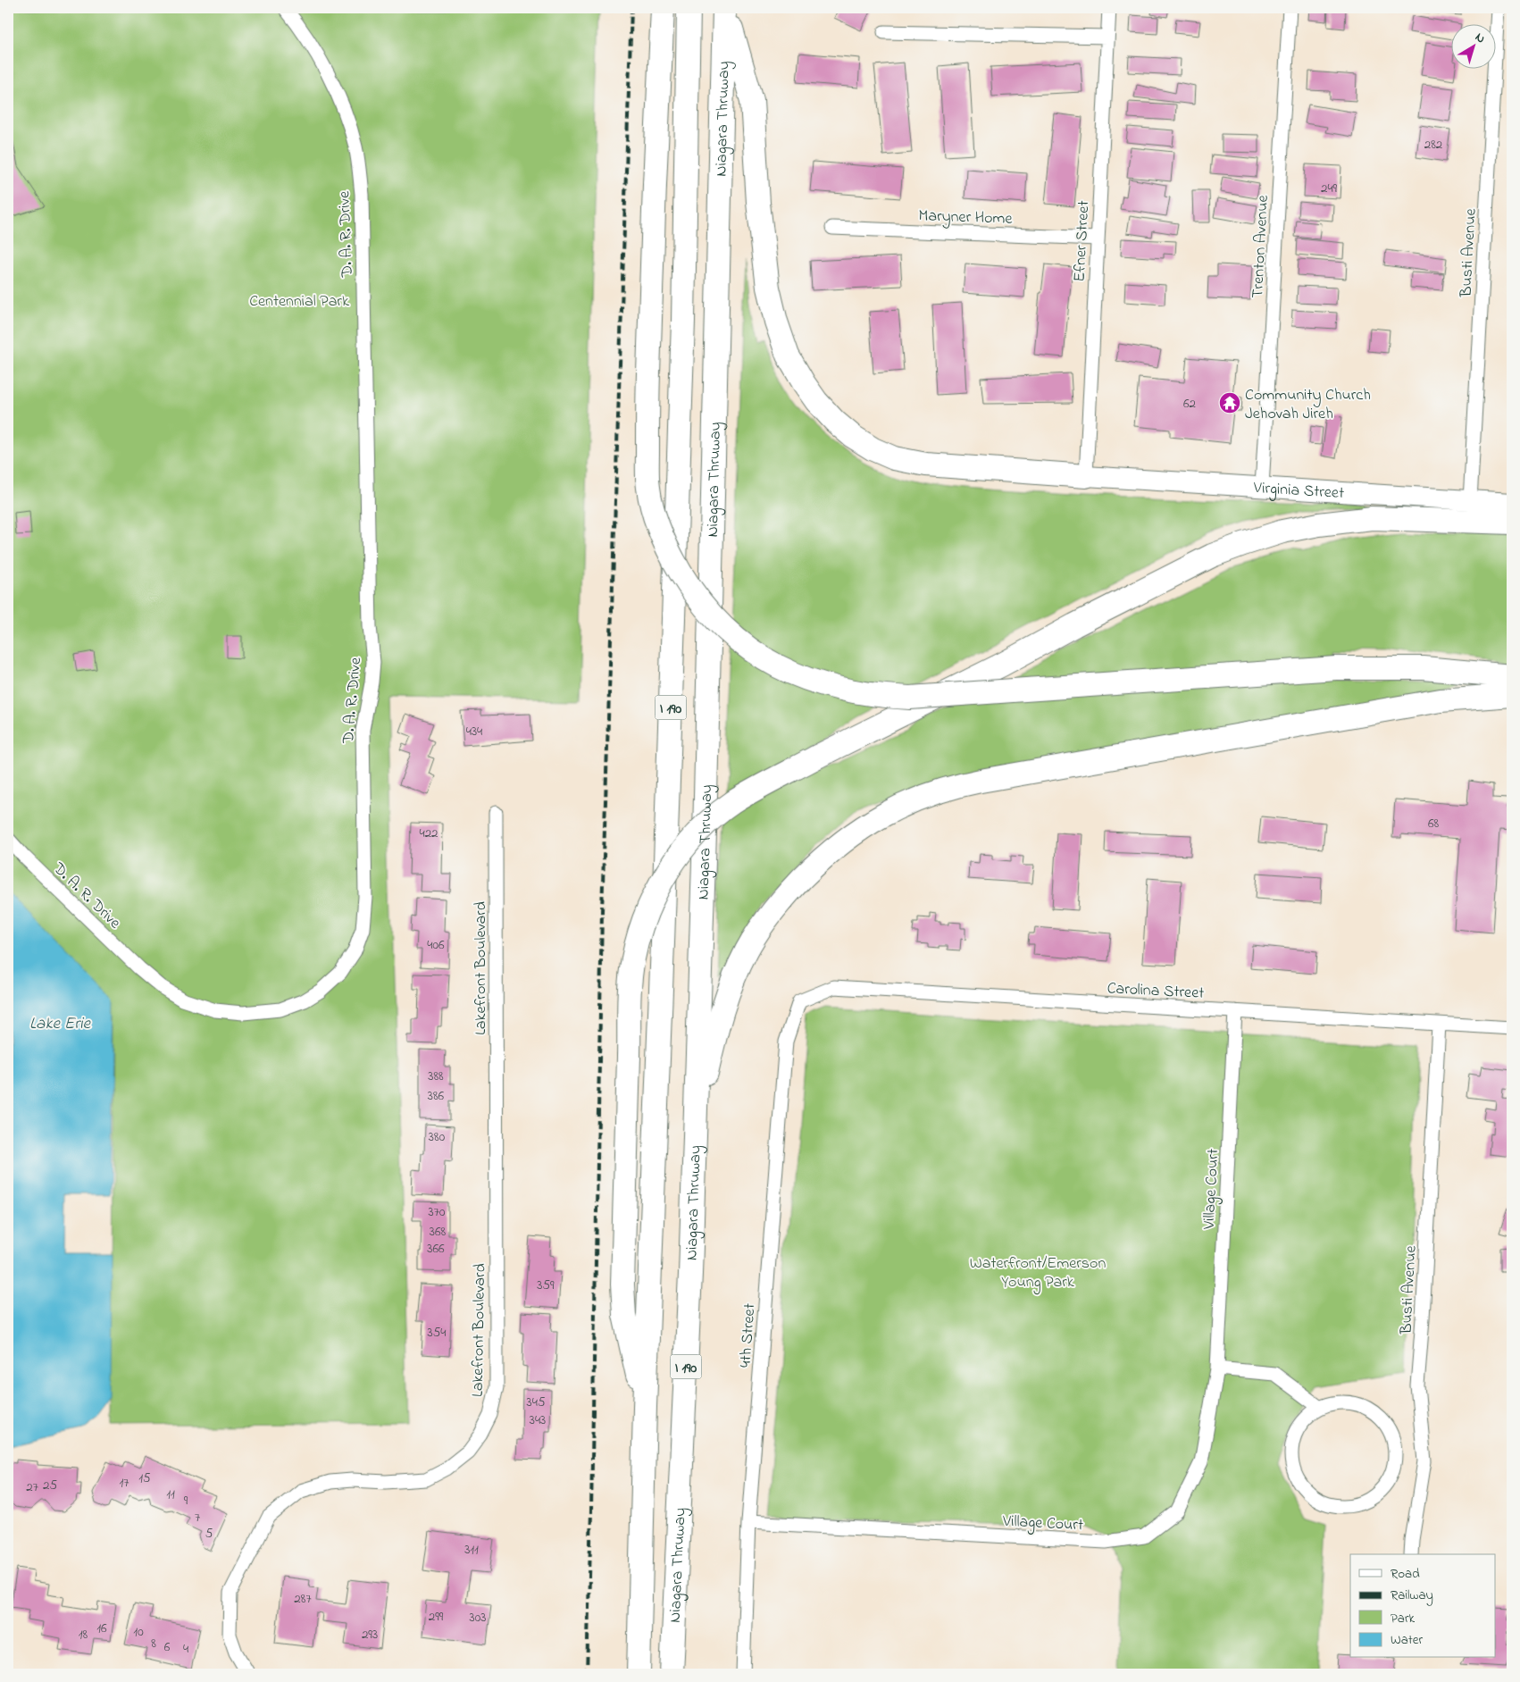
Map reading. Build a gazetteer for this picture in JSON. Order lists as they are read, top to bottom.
{
  "streets": {
    "highway": ["Niagara Thruway", "I 190"],
    "main road": ["Virginia Street"],
    "street": [
      "Maryner Home",
      "D. A. R. Drive",
      "Efner Street",
      "Trenton Avenue",
      "Busti Avenue",
      "Lakefront Boulevard",
      "Carolina Street",
      "Village Court",
      "4th Street"
    ]
  },
  "crossings": [
    ["Maryner Home", "Efner Street"],
    ["Efner Street", "Virginia Street"],
    ["Trenton Avenue", "Virginia Street"],
    ["Busti Avenue", "Virginia Street"],
    ["Busti Avenue", "Carolina Street"],
    ["Carolina Street", "Village Court"],
    ["Carolina Street", "4th Street"],
    ["Village Court", "4th Street"]
  ],
  "water": ["Lake Erie"],
  "parks": ["Centennial Park", "Waterfront/Emerson Young Park"],
  "places": {
    "temple": ["Community Church Jehovah Jireh"]
  },
  "house_numbers": [
    "282",
    "249",
    "62",
    "434",
    "68",
    "422",
    "406",
    "388",
    "386",
    "380",
    "370",
    "368",
    "366",
    "359",
    "354",
    "345",
    "343",
    "15",
    "17",
    "25",
    "27",
    "11",
    "9",
    "7",
    "5",
    "311",
    "287",
    "299",
    "303",
    "16",
    "10",
    "18",
    "293",
    "8",
    "6",
    "4"
  ],
  "legend": [
    "Road",
    "Railway",
    "Park",
    "Water"
  ],
  "north": "top right"
}
